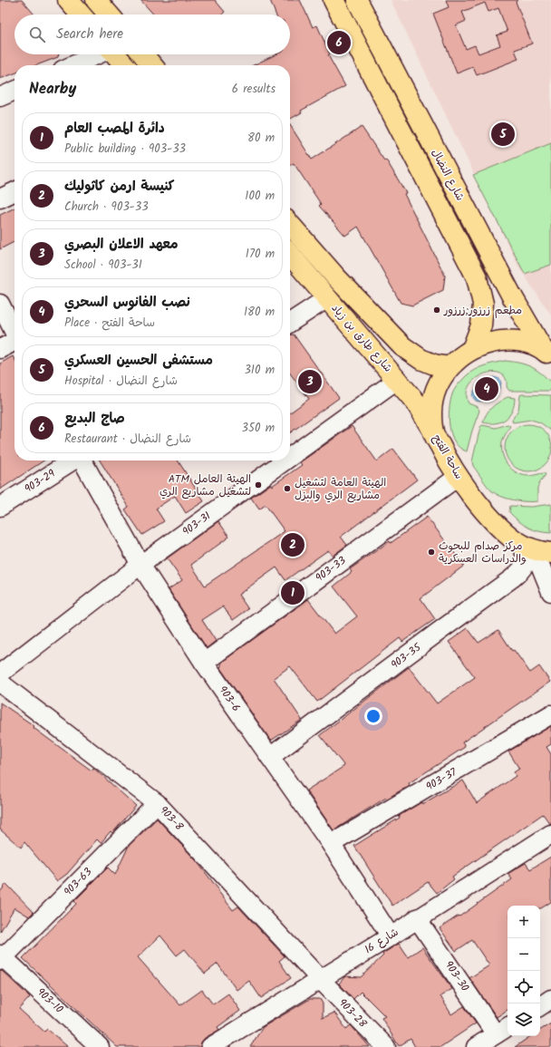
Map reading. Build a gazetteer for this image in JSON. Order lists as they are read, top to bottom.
{
  "streets": {
    "main road": ["شارع النضال", "شارع طارق بن زياد", "ساحة الفتح"],
    "street": [
      "903-29",
      "903-31",
      "903-33",
      "903-35",
      "903-6",
      "903-37",
      "903-8",
      "903-63",
      "شارع 16",
      "903-30",
      "903-10",
      "903-28"
    ]
  },
  "crossings": [
    ["شارع النضال", "ساحة الفتح"],
    ["شارع طارق بن زياد", "ساحة الفتح"],
    ["شارع طارق بن زياد", "903-31"],
    ["ساحة الفتح", "903-33"],
    ["ساحة الفتح", "903-35"],
    ["903-31", "903-6"],
    ["903-33", "903-6"],
    ["903-35", "903-6"],
    ["903-6", "903-37"],
    ["903-6", "شارع 16"],
    ["903-8", "903-63"],
    ["903-8", "شارع 16"],
    ["903-8", "903-28"],
    ["903-63", "903-10"],
    ["شارع 16", "903-30"],
    ["شارع 16", "903-28"]
  ],
  "places": [
    "مطعم زرزور;زرزور",
    "ATM الهيئة العامل لتشغيل مشاريع الري",
    "الهيئة العامة لتشغيل مشاريع الري والبزل",
    "مركز صدام للبحوث والدراسات العسكرية"
  ],
  "page": {
    "search": "Search here",
    "pins": [
      "6",
      "5",
      "3",
      "4",
      "2",
      "1"
    ],
    "heading": ["Nearby", "6 results"],
    "list": [
      {
        "mark": "1",
        "name": "دائرة المصب العام",
        "note": "Public building · 903-33",
        "value": "80 m"
      },
      {
        "mark": "2",
        "name": "كنيسة ارمن كاثوليك",
        "note": "Church · 903-33",
        "value": "100 m"
      },
      {
        "mark": "3",
        "name": "معهد الاعلان البصري",
        "note": "School · 903-31",
        "value": "170 m"
      },
      {
        "mark": "4",
        "name": "نصب الفانوس السحري",
        "note": "Place · ساحة الفتح",
        "value": "180 m"
      },
      {
        "mark": "5",
        "name": "مستشفى الحسين العسكري",
        "note": "Hospital · شارع النضال",
        "value": "310 m"
      },
      {
        "mark": "6",
        "name": "صاج البديع",
        "note": "Restaurant · شارع النضال",
        "value": "350 m"
      }
    ],
    "map_buttons": ["+", "−"]
  }
}
